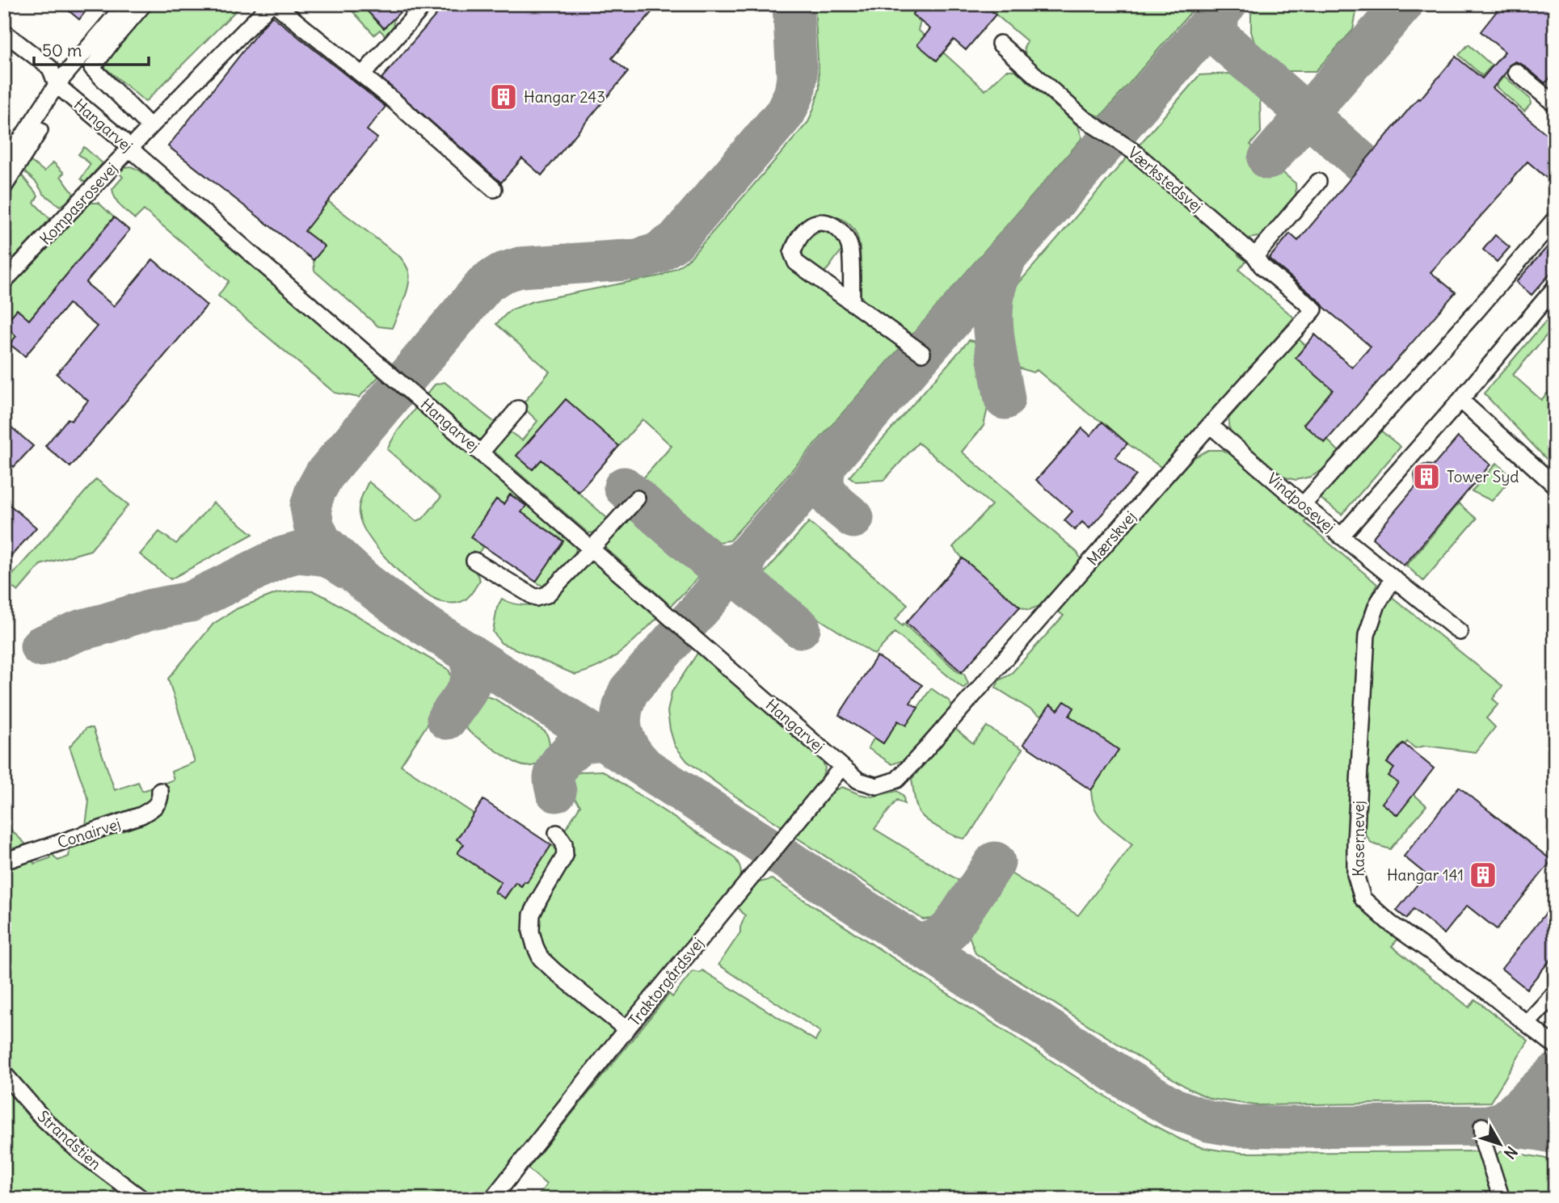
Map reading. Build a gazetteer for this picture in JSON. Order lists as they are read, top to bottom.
{
  "streets": {
    "street": [
      "Hangarvej",
      "Værkstedsvej",
      "Kompasrosevej",
      "Vindposevej",
      "Mærskvej",
      "Conairvej",
      "Kasernevej",
      "Traktorgårdsvej",
      "Strandstien"
    ]
  },
  "crossings": [
    ["Hangarvej", "Kompasrosevej"],
    ["Hangarvej", "Mærskvej"],
    ["Hangarvej", "Traktorgårdsvej"],
    ["Værkstedsvej", "Mærskvej"],
    ["Vindposevej", "Mærskvej"],
    ["Vindposevej", "Kasernevej"],
    ["Mærskvej", "Traktorgårdsvej"]
  ],
  "places": {
    "building": ["Hangar 243", "Tower Syd", "Hangar 141"]
  },
  "scale_bar": "50 m",
  "north": "bottom right"
}
